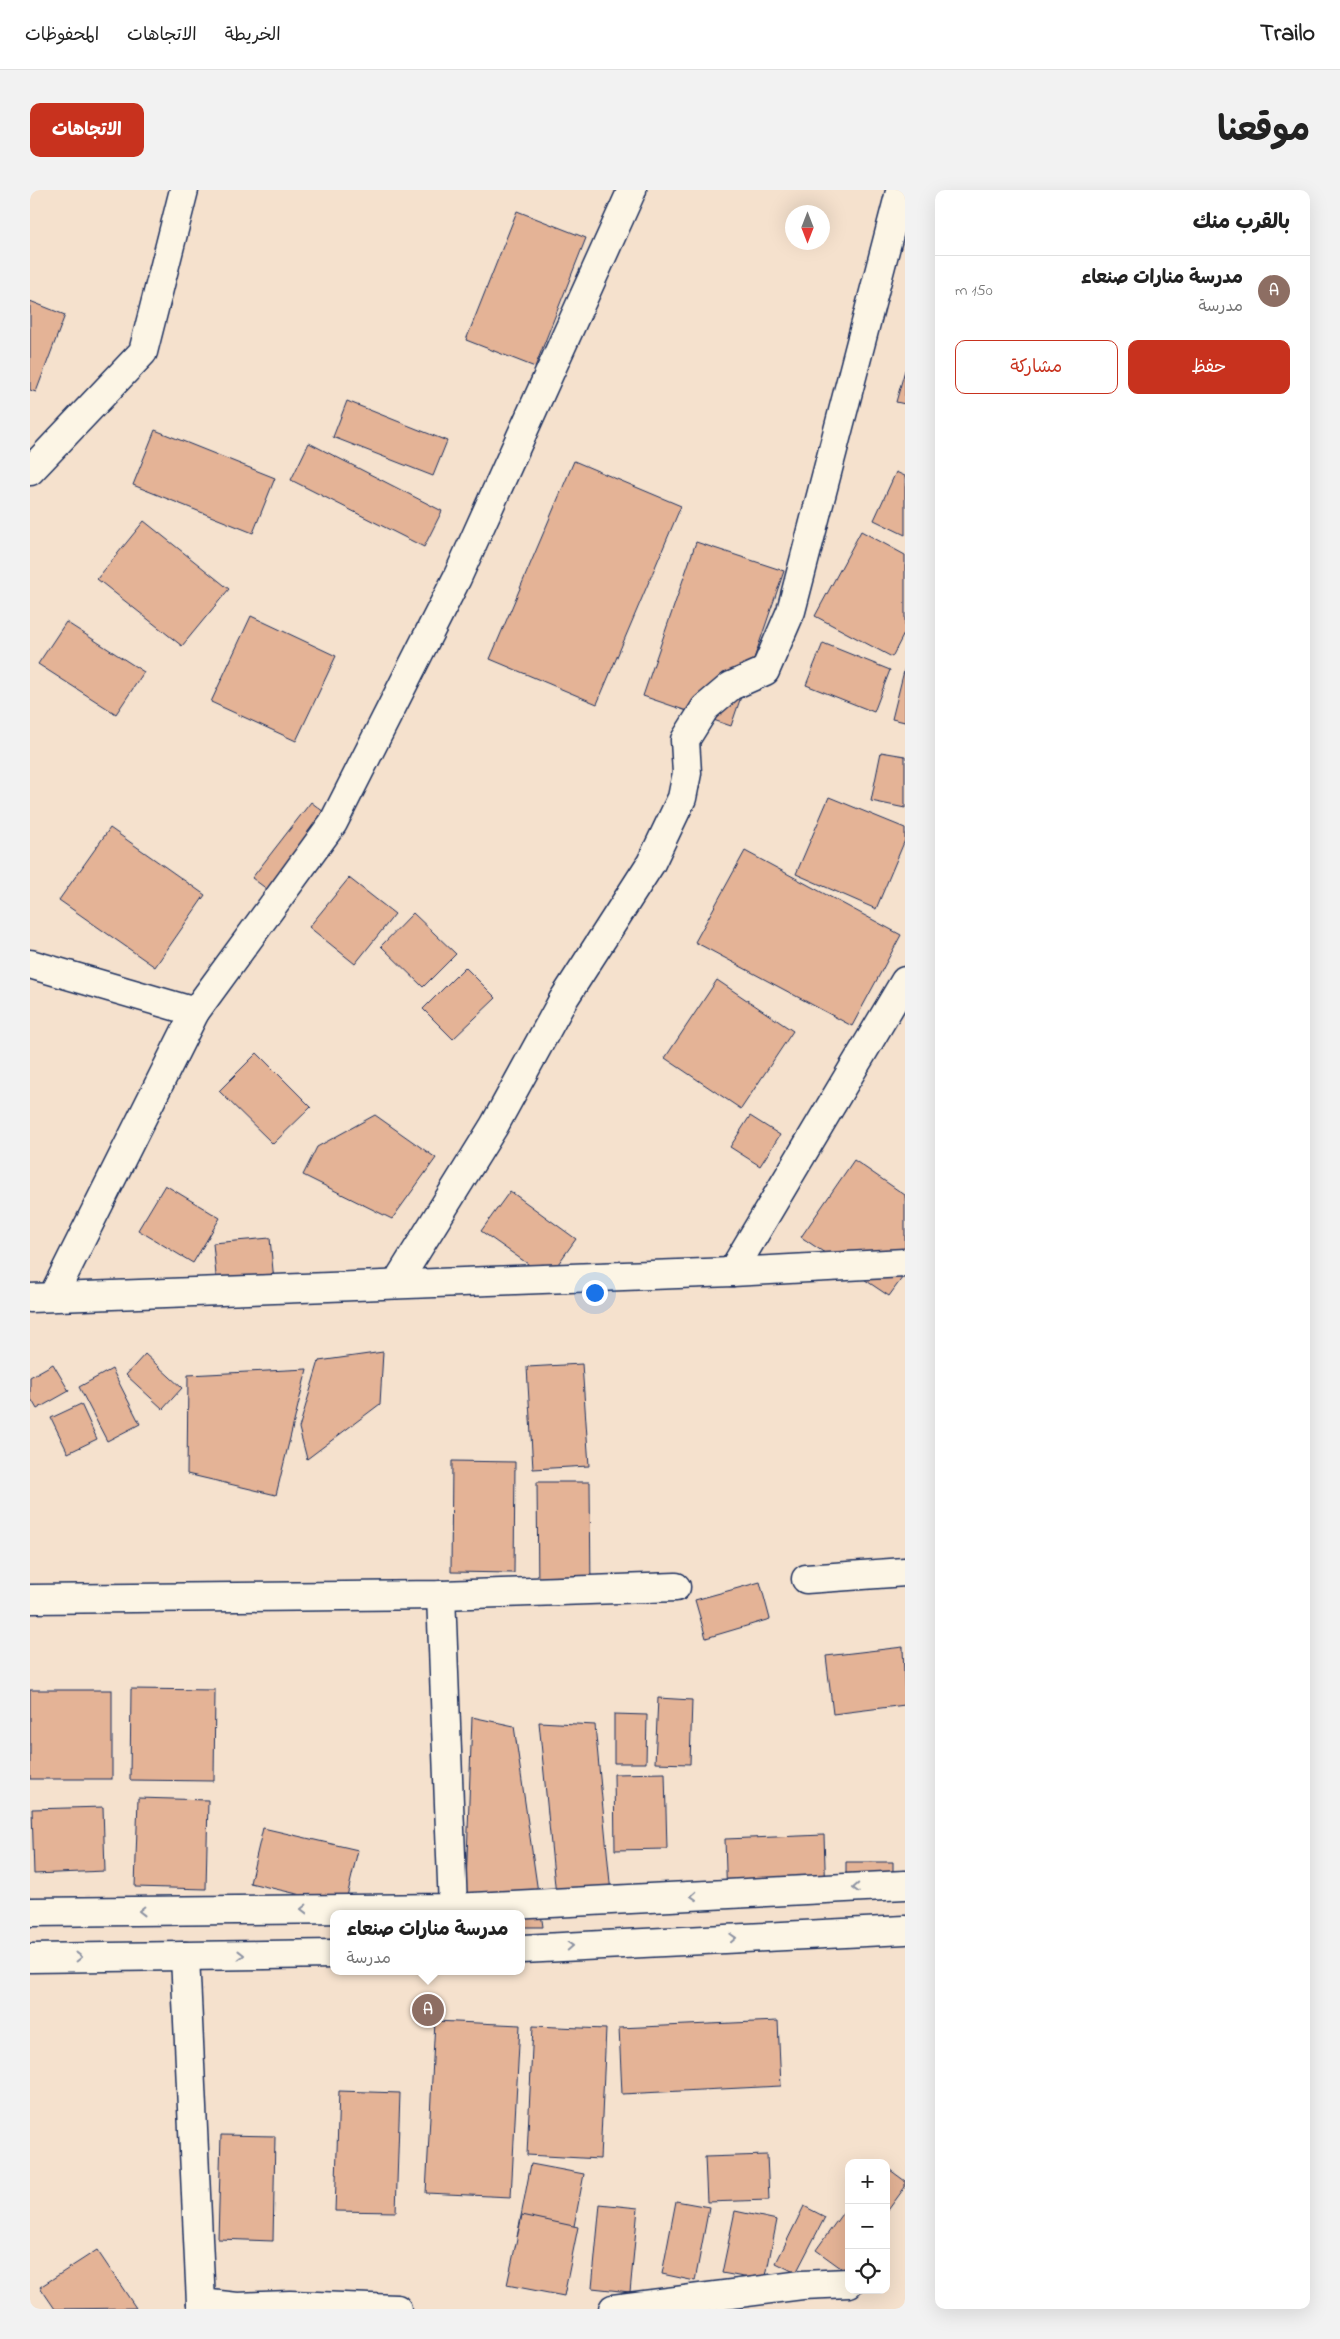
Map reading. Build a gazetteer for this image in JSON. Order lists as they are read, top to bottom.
{
  "north": "bottom",
  "page": {
    "header": "Trailo",
    "nav": ["الخريطة", "الاتجاهات", "المحفوظات"],
    "title": "موقعنا",
    "buttons": [
      "الاتجاهات",
      ["حفظ", "مشاركة"]
    ],
    "heading": "بالقرب منك",
    "list": [
      {
        "mark": "A",
        "name": "مدرسة منارات صنعاء",
        "note": "مدرسة",
        "value": "150 m"
      }
    ],
    "popup": ["مدرسة منارات صنعاء", "مدرسة"],
    "pins": "A",
    "map_buttons": ["+", "−"]
  }
}
